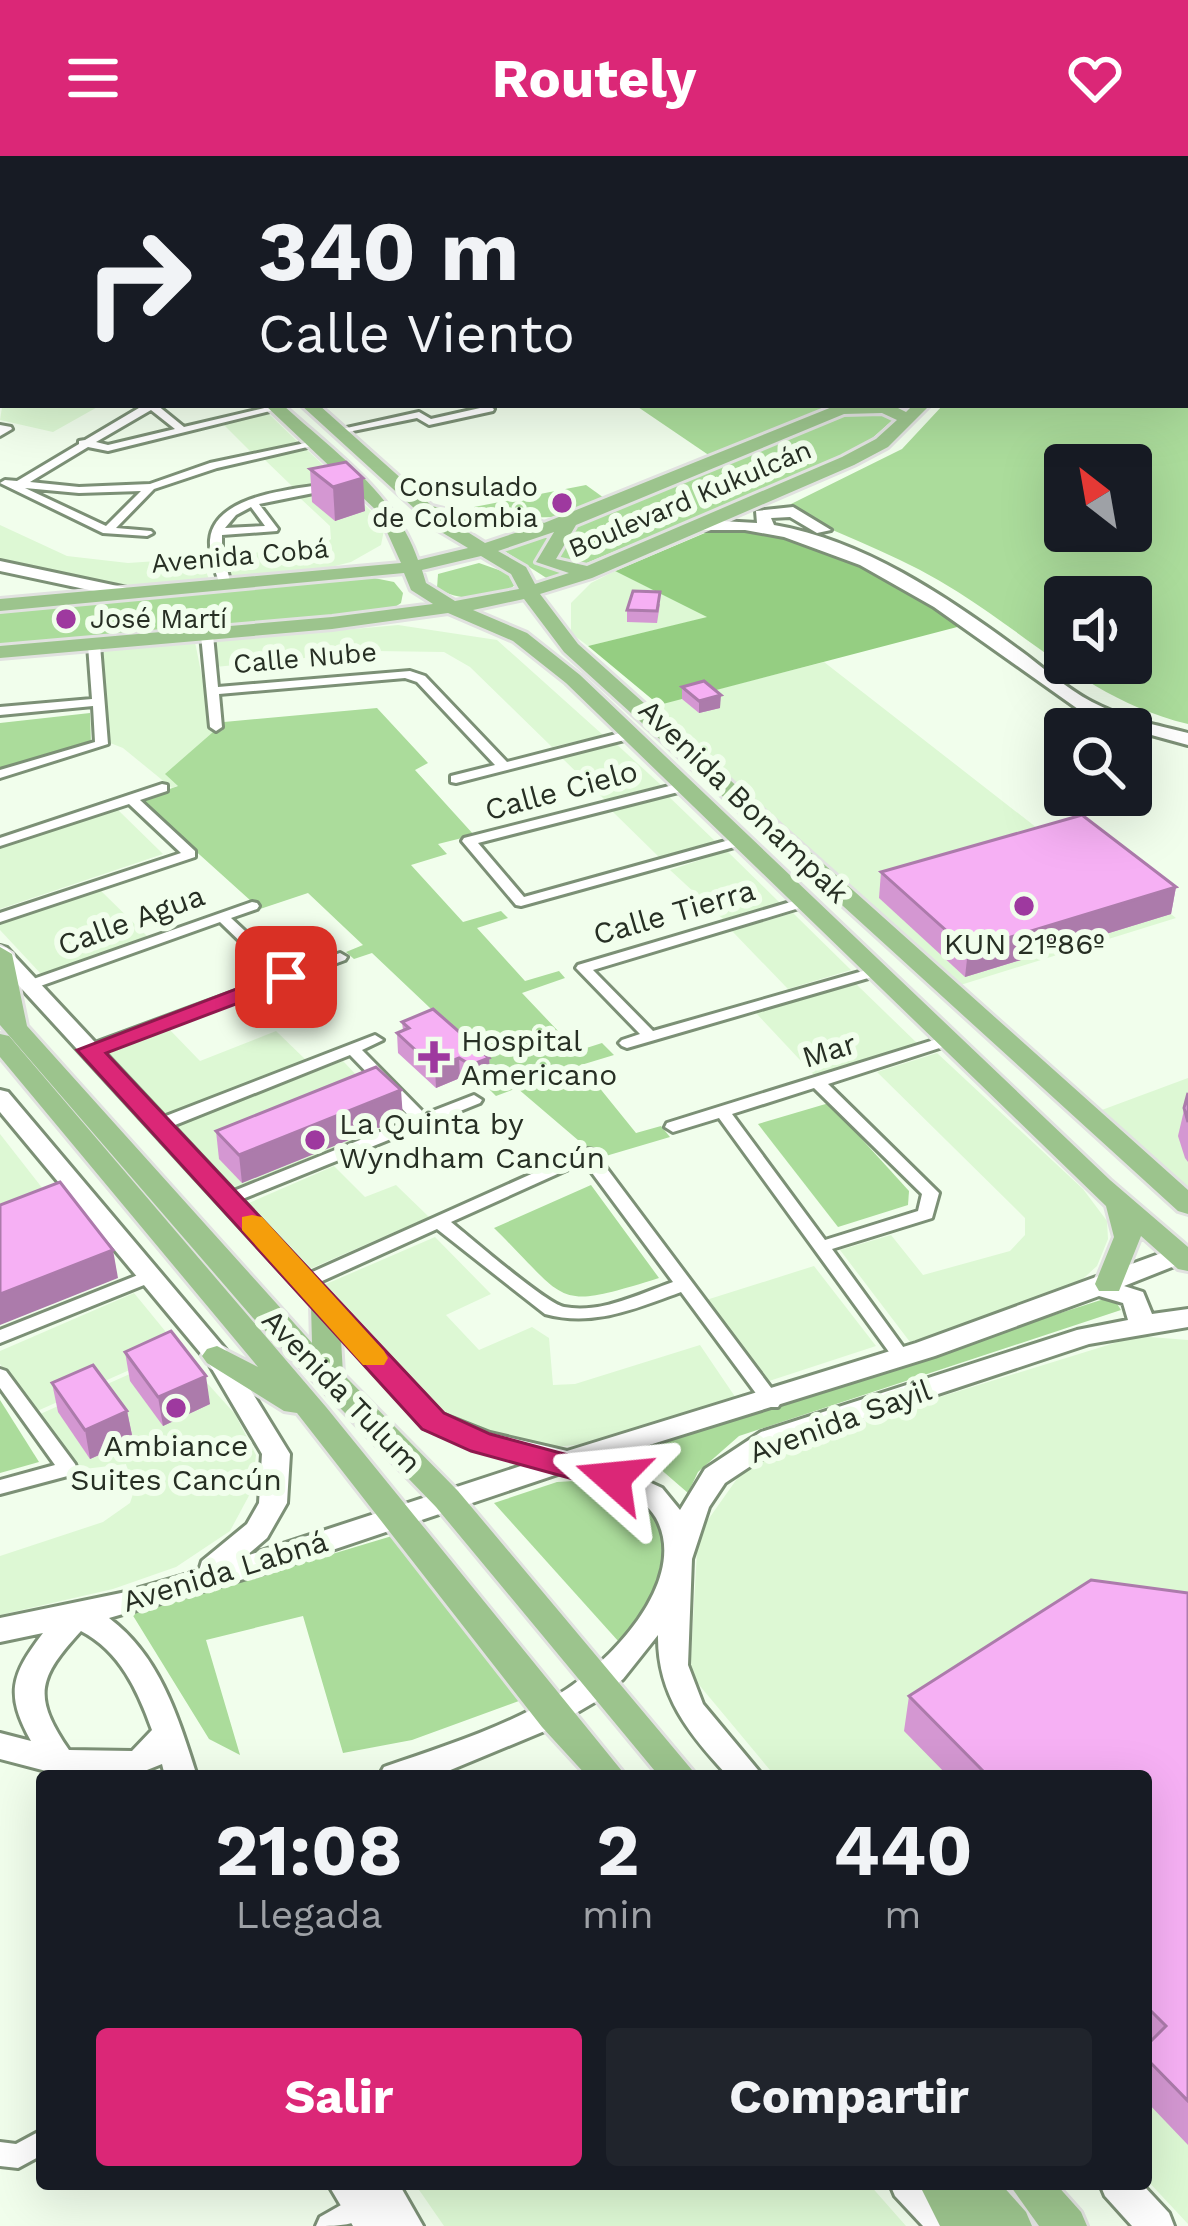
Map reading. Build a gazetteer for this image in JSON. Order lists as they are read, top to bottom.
{
  "streets": {
    "main road": [
      "Boulevard Kukulcán",
      "Avenida Cobá",
      "Avenida Bonampak",
      "Avenida Tulum"
    ],
    "street": [
      "Calle Nube",
      "Calle Cielo",
      "Calle Tierra",
      "Calle Agua",
      "Mar",
      "Avenida Sayil",
      "Avenida Labná"
    ]
  },
  "crossings": [
    ["Boulevard Kukulcán", "Avenida Bonampak"],
    ["Avenida Cobá", "Avenida Bonampak"],
    ["Calle Cielo", "Avenida Bonampak"],
    ["Avenida Bonampak", "Calle Tierra"],
    ["Avenida Bonampak", "Mar"],
    ["Avenida Bonampak", "Avenida Sayil"],
    ["Calle Agua", "Avenida Tulum"],
    ["Avenida Tulum", "Avenida Sayil"],
    ["Avenida Tulum", "Avenida Labná"],
    ["Avenida Sayil", "Avenida Labná"]
  ],
  "places": {
    "other": [
      "Consulado de Colombia",
      "José Martí",
      "KUN 21º86º",
      "La Quinta by Wyndham Cancún",
      "Ambiance Suites Cancún"
    ],
    "health": ["Hospital Americano"]
  },
  "north": "top left",
  "page": {
    "header": "Routely",
    "turn": ["340 m", "Calle Viento"],
    "eta": [
      "21:08",
      "Llegada",
      "2",
      "min",
      "440",
      "m"
    ],
    "buttons": ["Salir", "Compartir"]
  }
}
